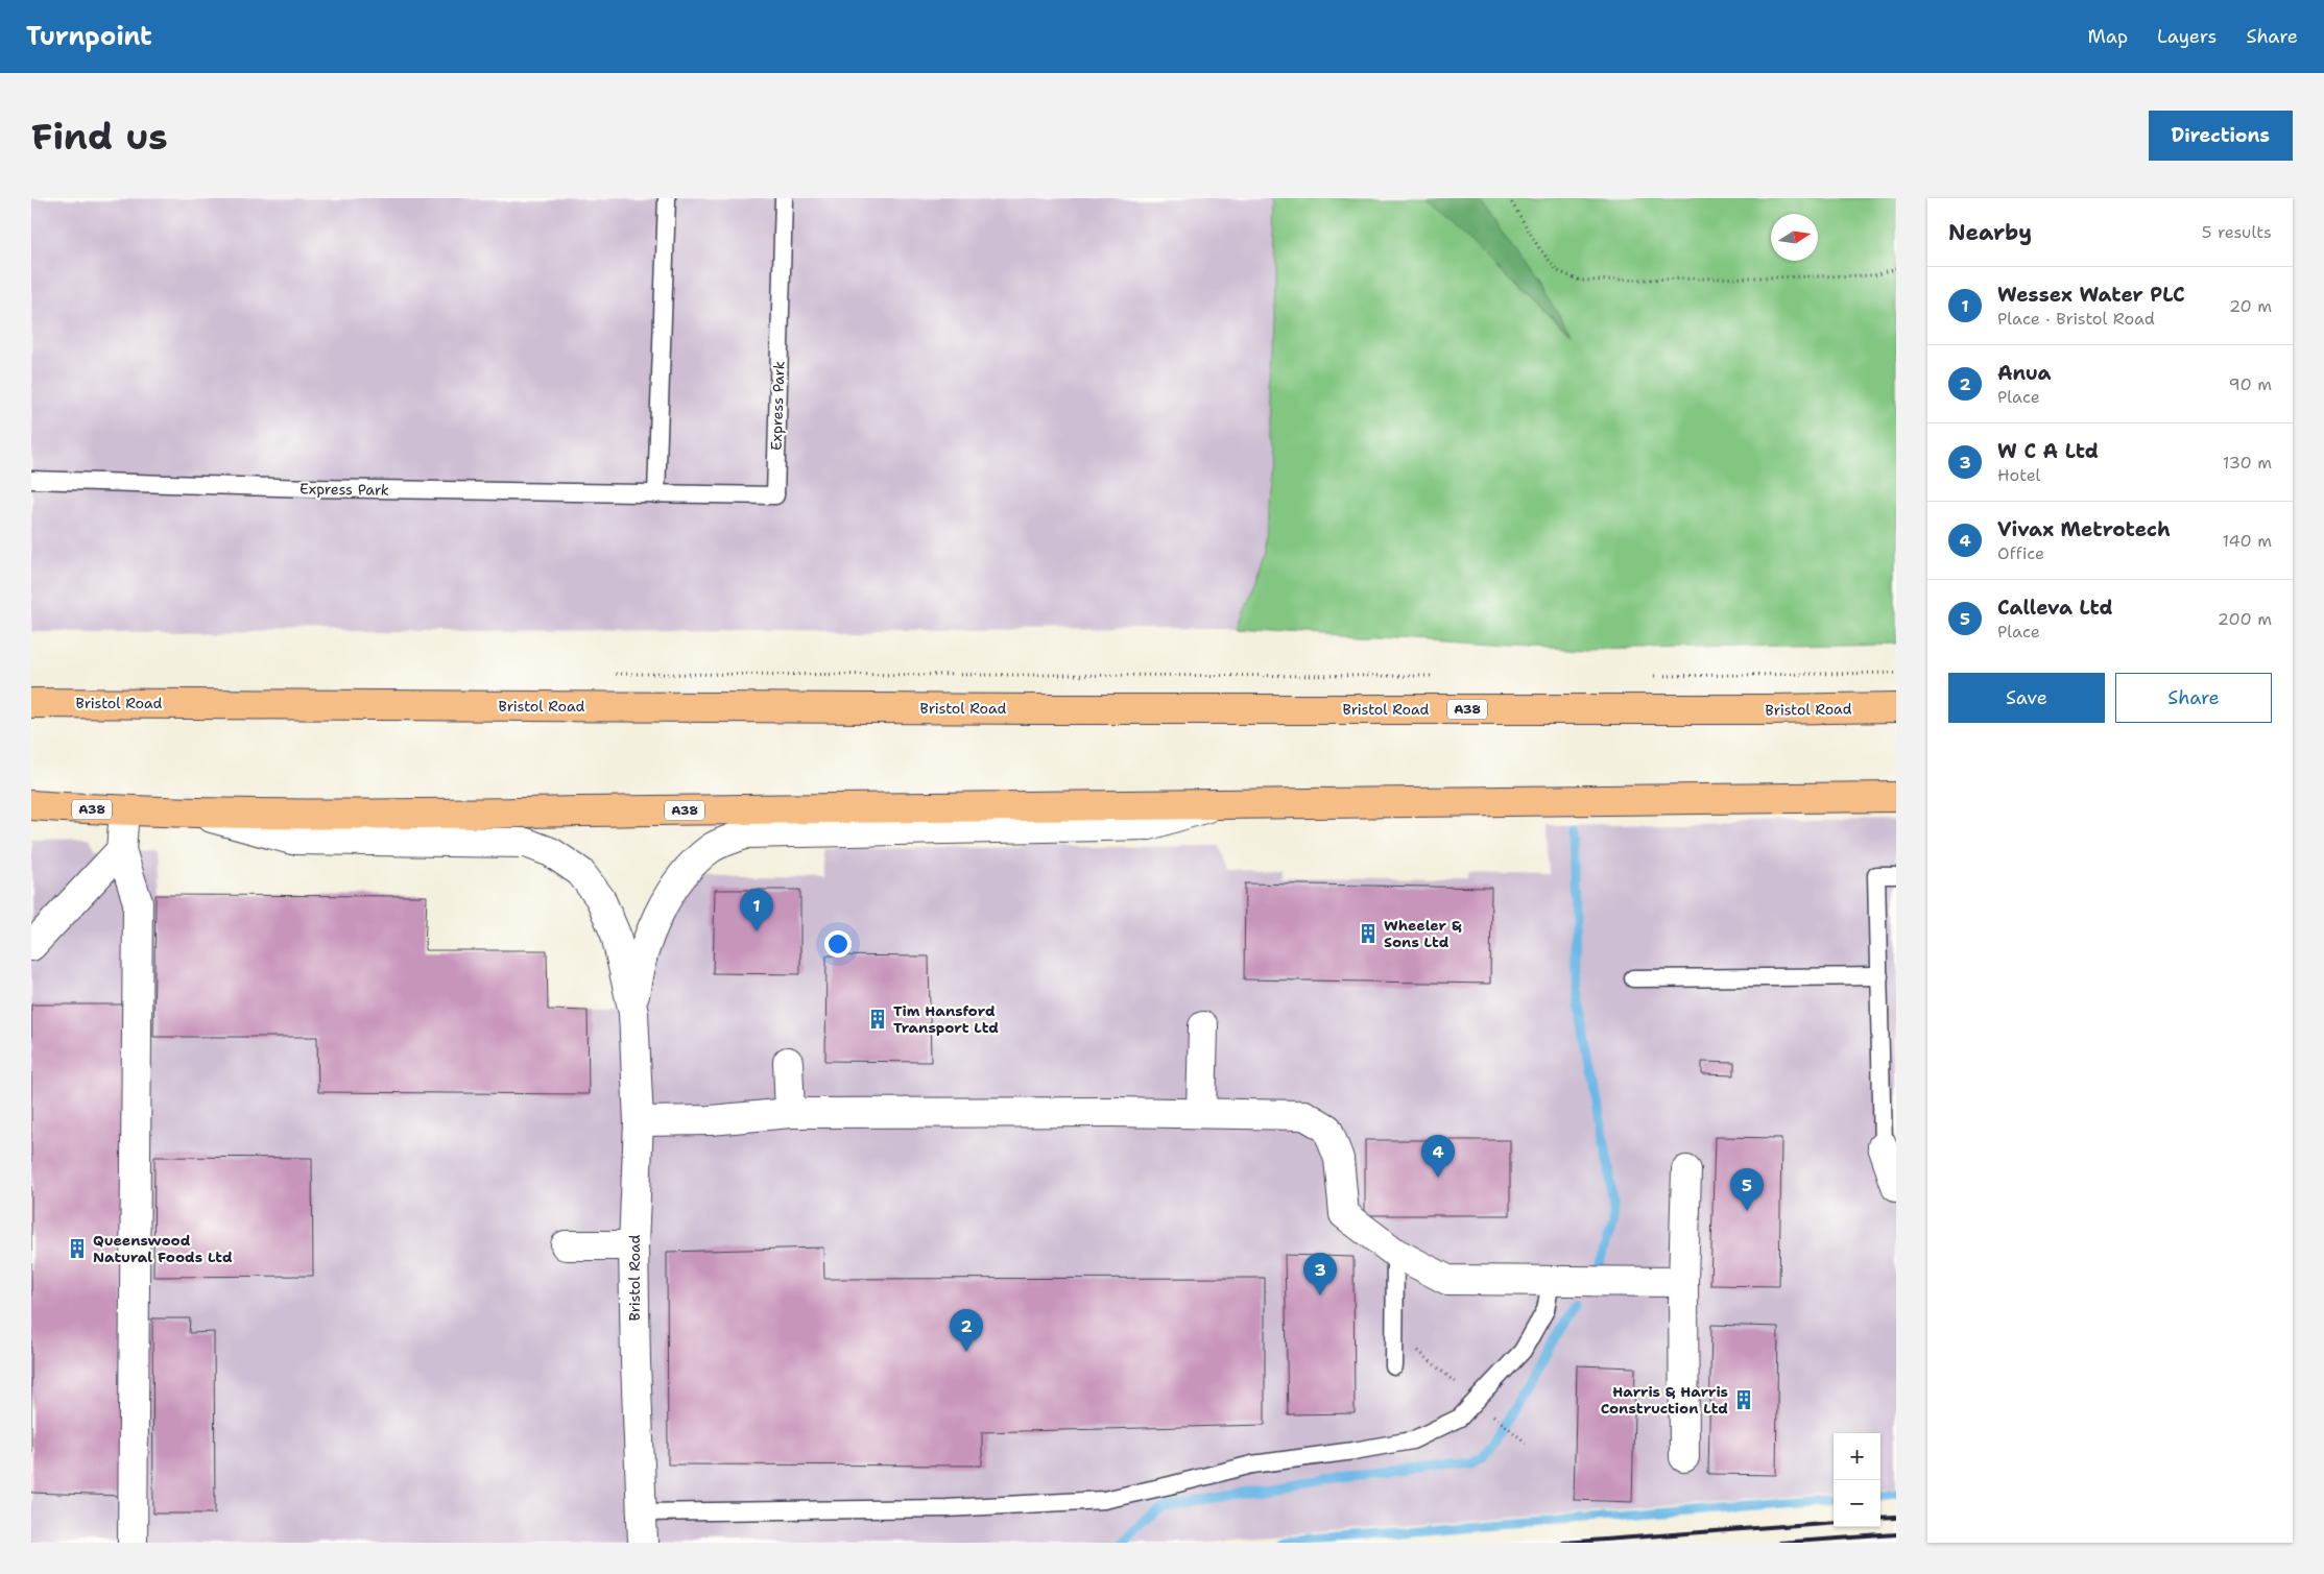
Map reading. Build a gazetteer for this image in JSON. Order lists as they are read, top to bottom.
{
  "streets": {
    "main road": ["Bristol Road", "A38"],
    "lane": ["Express Park"]
  },
  "places": {
    "building": [
      "Wheeler & Sons Ltd",
      "Tim Hansford Transport Ltd",
      "Queenswood Natural Foods Ltd",
      "Harris & Harris Construction Ltd"
    ]
  },
  "north": "right",
  "page": {
    "header": "Turnpoint",
    "nav": ["Map", "Layers", "Share"],
    "buttons": [
      "Directions",
      ["Save", "Share"]
    ],
    "title": "Find us",
    "heading": ["Nearby", "5 results"],
    "list": [
      {
        "mark": "1",
        "name": "Wessex Water PLC",
        "note": "Place · Bristol Road",
        "value": "20 m"
      },
      {
        "mark": "2",
        "name": "Anua",
        "note": "Place",
        "value": "90 m"
      },
      {
        "mark": "3",
        "name": "W C A Ltd",
        "note": "Hotel",
        "value": "130 m"
      },
      {
        "mark": "4",
        "name": "Vivax Metrotech",
        "note": "Office",
        "value": "140 m"
      },
      {
        "mark": "5",
        "name": "Calleva Ltd",
        "note": "Place",
        "value": "200 m"
      }
    ],
    "pins": [
      "1",
      "4",
      "5",
      "3",
      "2"
    ],
    "map_buttons": ["+", "−"]
  }
}
